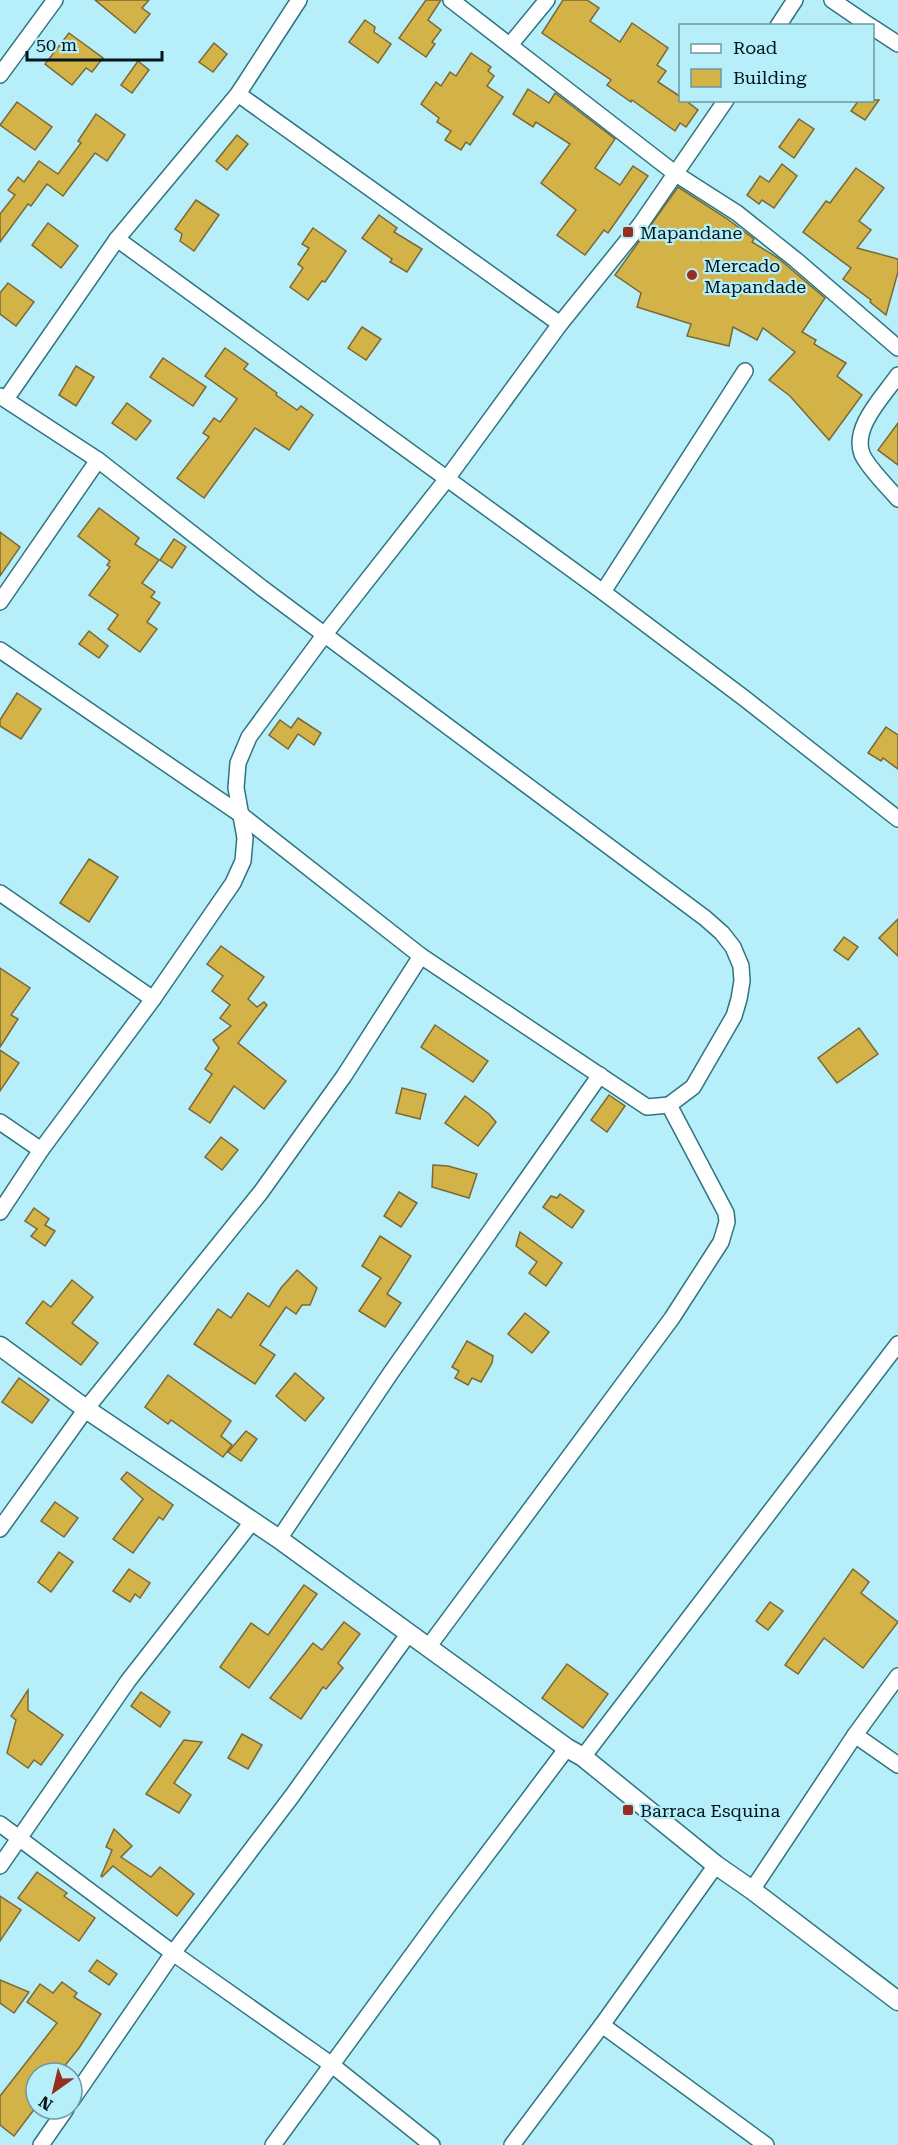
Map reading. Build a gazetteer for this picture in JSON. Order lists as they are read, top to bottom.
{
  "places": {
    "transit": ["Mapandane", "Barraca Esquina"],
    "other": ["Mercado Mapandade"]
  },
  "legend": ["Road", "Building"],
  "scale_bar": "50 m",
  "north": "bottom left"
}
